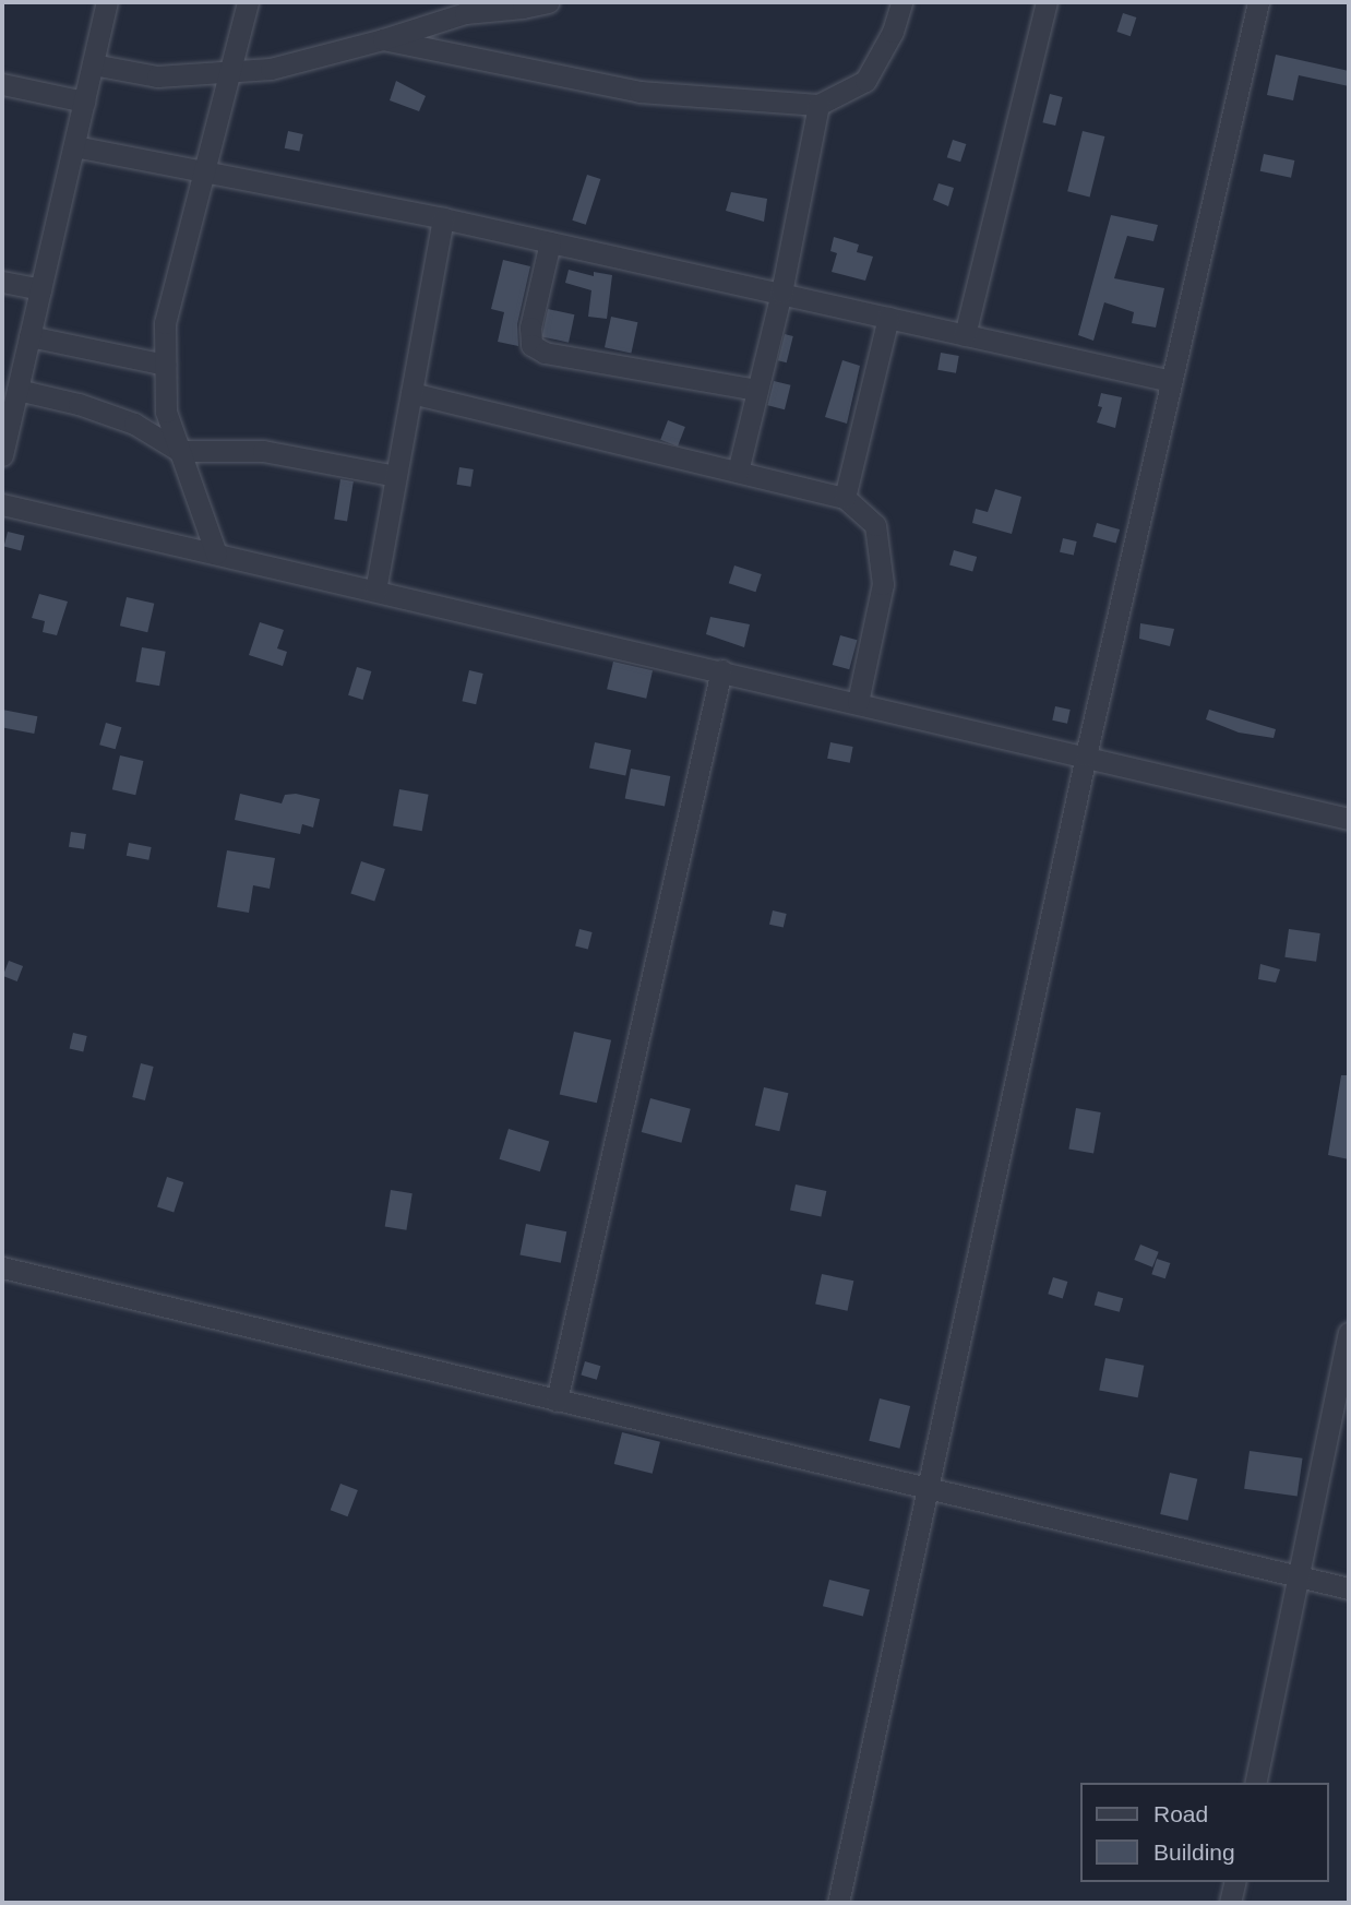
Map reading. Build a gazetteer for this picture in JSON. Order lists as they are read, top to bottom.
{
  "legend": ["Road", "Building"]
}
